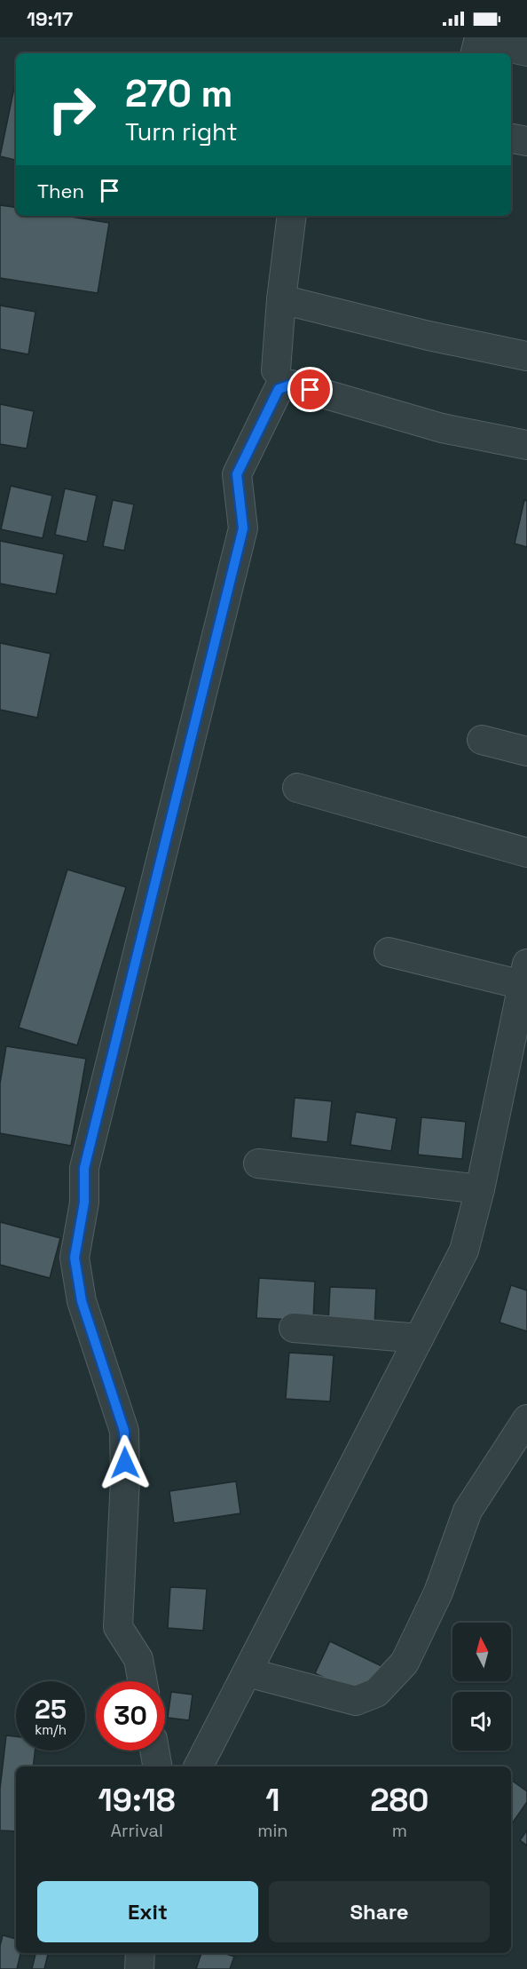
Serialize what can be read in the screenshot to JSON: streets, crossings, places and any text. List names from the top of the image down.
{
  "north": "top",
  "page": {
    "status": "19:17",
    "turn": ["270 m", "Turn right"],
    "then": "Then",
    "speed": "25 km/h",
    "limit": "30",
    "eta": [
      "19:18",
      "Arrival",
      "1",
      "min",
      "280",
      "m"
    ],
    "buttons": ["Exit", "Share"]
  }
}
